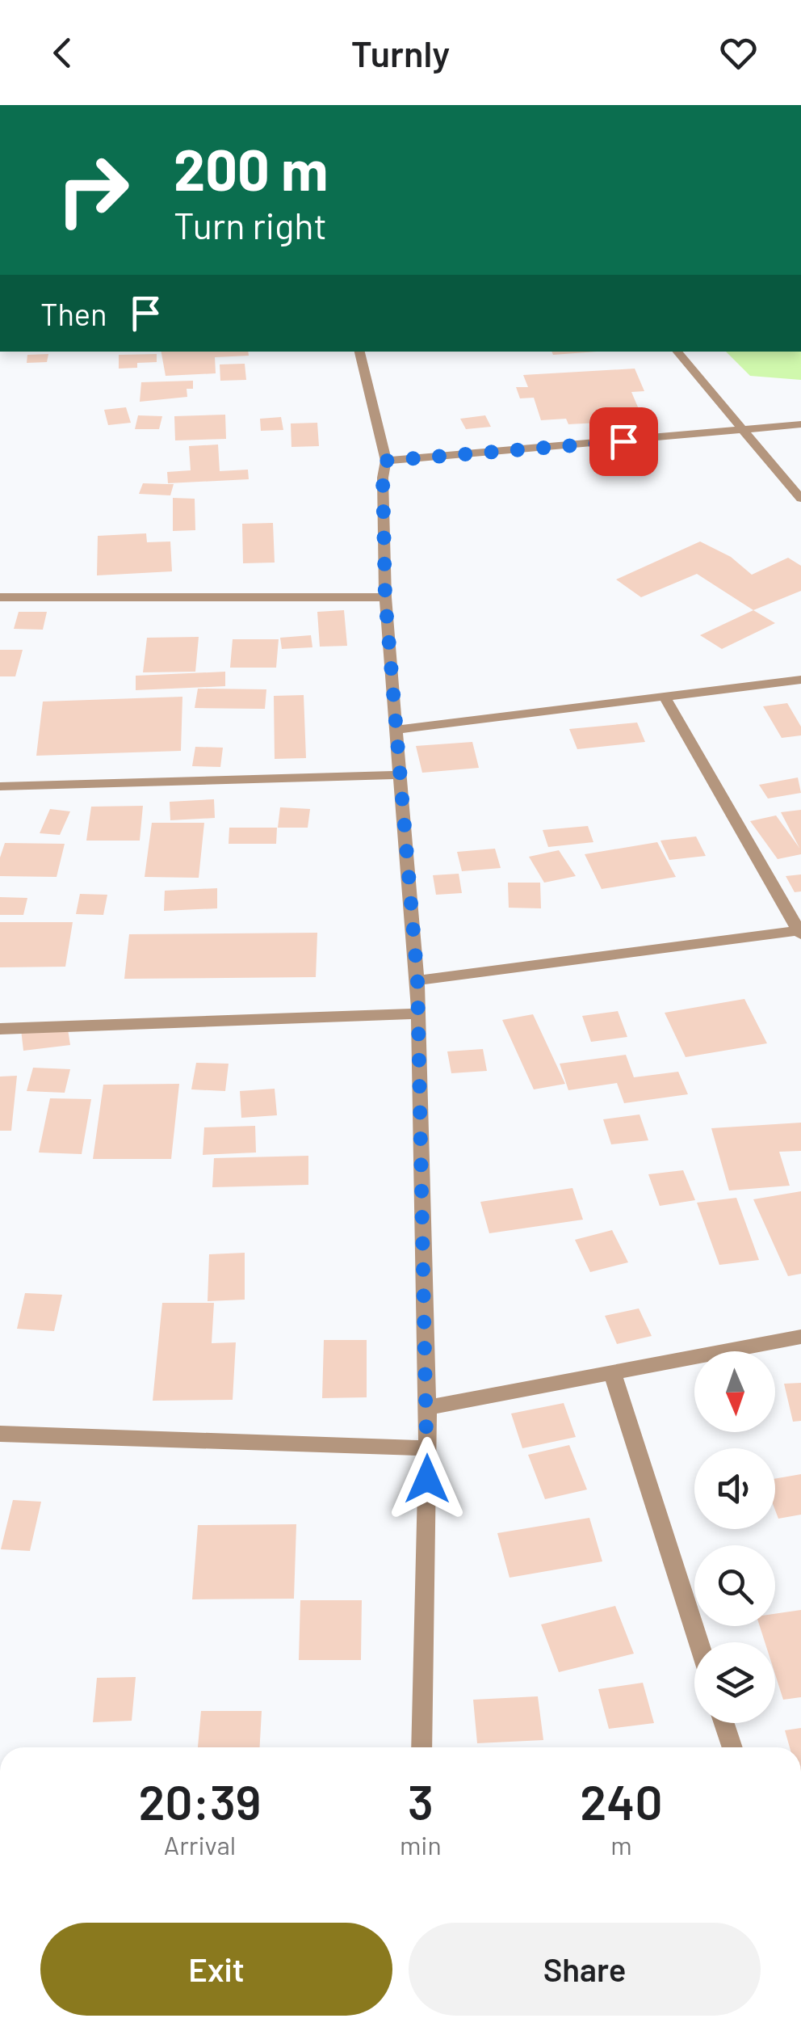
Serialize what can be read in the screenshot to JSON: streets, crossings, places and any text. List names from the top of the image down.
{
  "north": "bottom",
  "page": {
    "header": "Turnly",
    "turn": ["200 m", "Turn right"],
    "then": "Then",
    "eta": [
      "20:39",
      "Arrival",
      "3",
      "min",
      "240",
      "m"
    ],
    "buttons": ["Exit", "Share"]
  }
}
